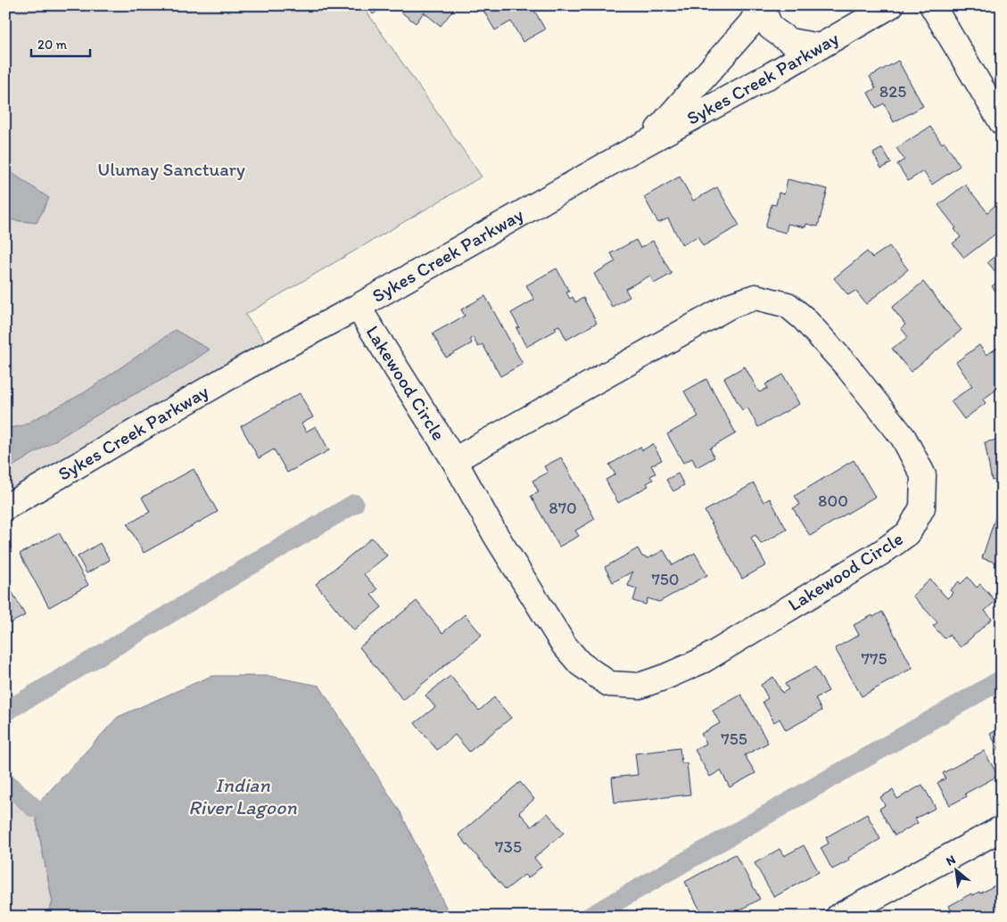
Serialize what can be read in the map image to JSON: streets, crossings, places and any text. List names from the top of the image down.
{
  "streets": {
    "street": ["Sykes Creek Parkway", "Lakewood Circle"]
  },
  "crossings": [
    ["Sykes Creek Parkway", "Lakewood Circle"]
  ],
  "water": ["Indian River Lagoon"],
  "parks": ["Ulumay Sanctuary"],
  "house_numbers": [
    "825",
    "800",
    "870",
    "750",
    "775",
    "755",
    "735"
  ],
  "scale_bar": "20 m",
  "north": "top left"
}
